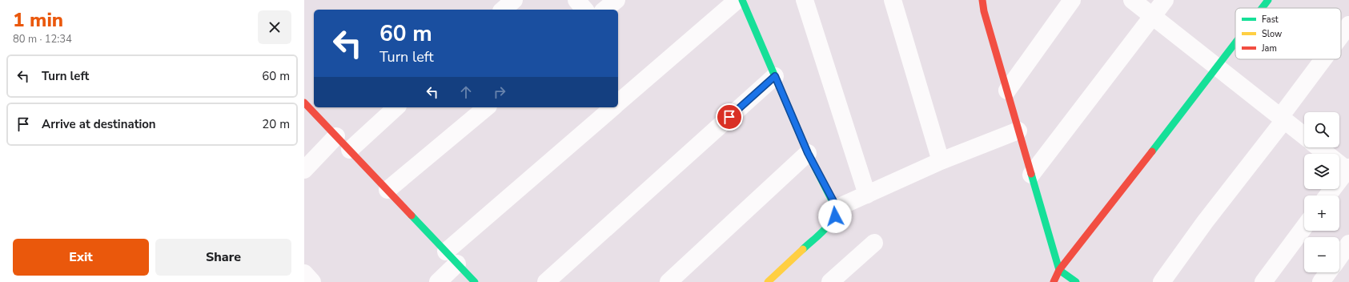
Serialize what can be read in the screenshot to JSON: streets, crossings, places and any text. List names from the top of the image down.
{
  "legend": ["Fast", "Slow", "Jam"],
  "page": {
    "heading": ["1 min", "80 m · 12:34"],
    "turn": ["60 m", "Turn left"],
    "list": [
      {
        "name": "Turn left",
        "value": "60 m"
      },
      {
        "name": "Arrive at destination",
        "value": "20 m"
      }
    ],
    "map_buttons": ["+", "−"],
    "buttons": ["Exit", "Share"]
  }
}
